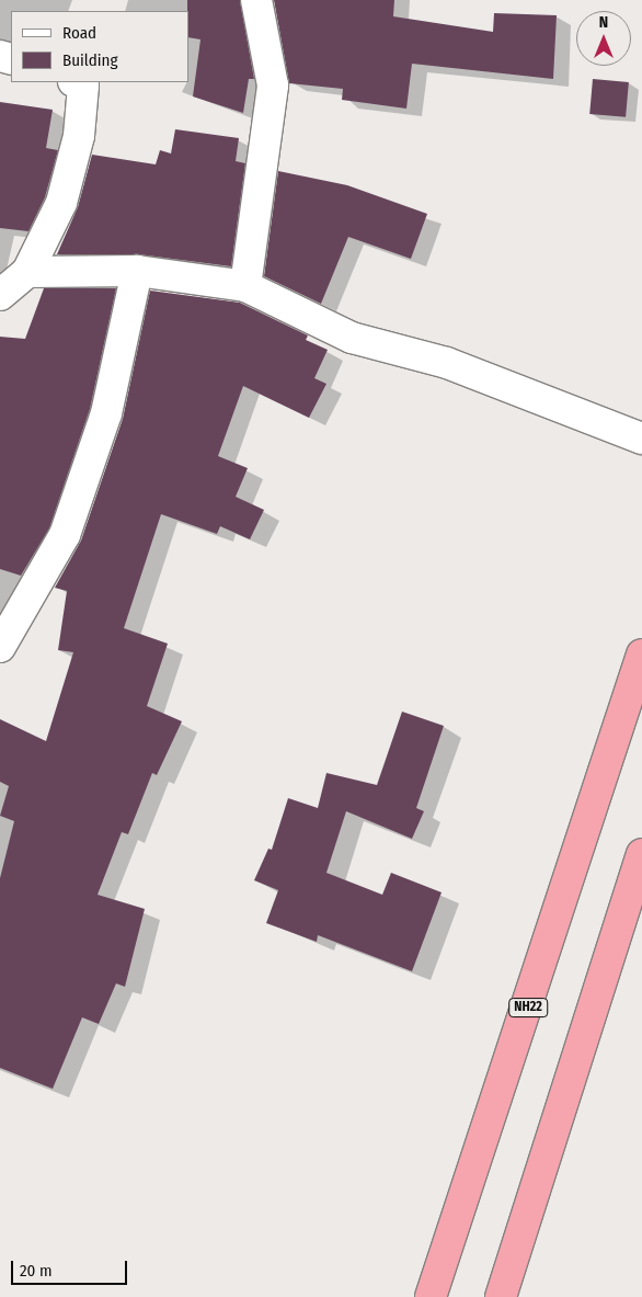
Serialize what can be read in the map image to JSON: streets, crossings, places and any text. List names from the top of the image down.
{
  "streets": {
    "highway": ["NH22"]
  },
  "legend": ["Road", "Building"],
  "scale_bar": "20 m",
  "north": "top"
}
